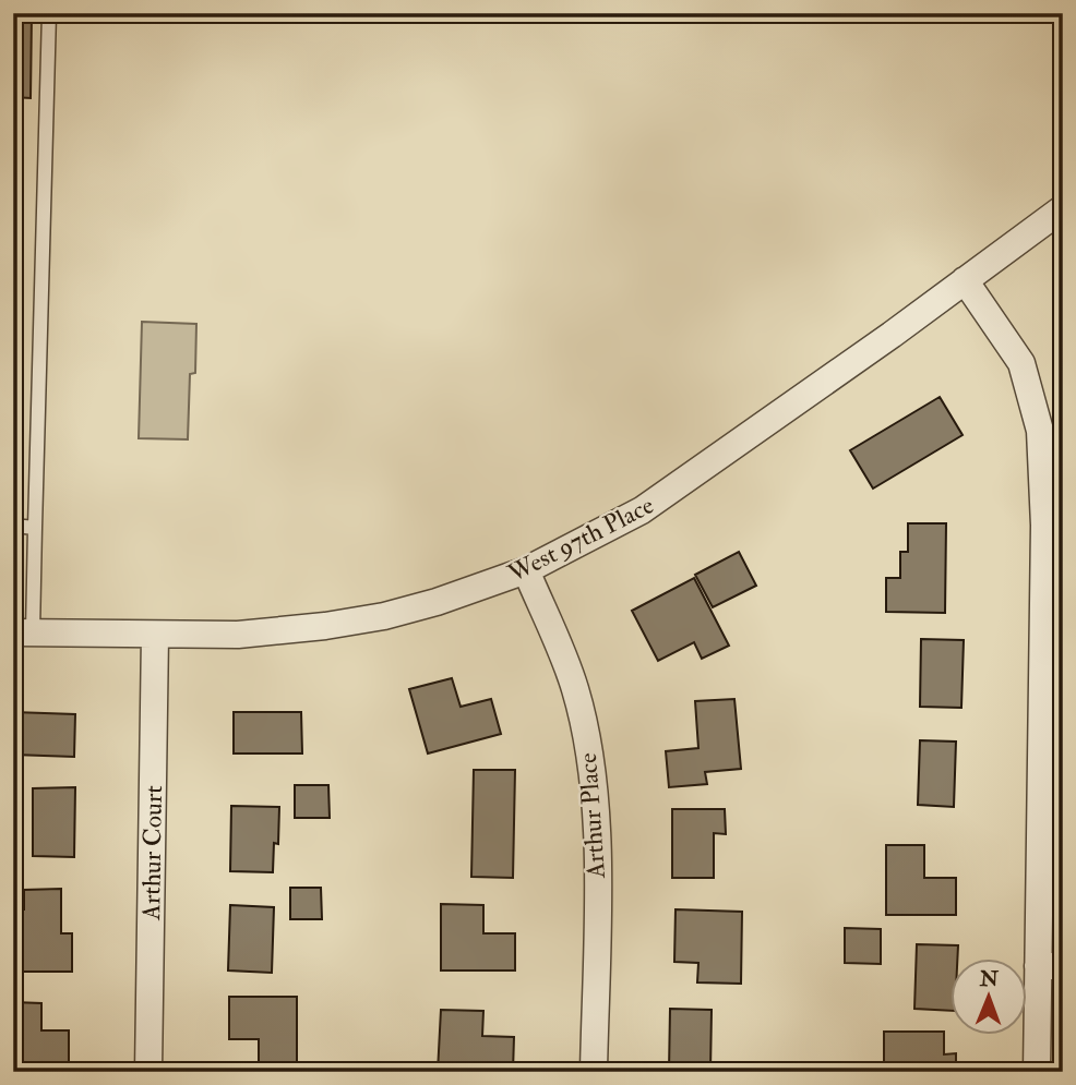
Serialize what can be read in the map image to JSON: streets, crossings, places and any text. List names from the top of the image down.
{
  "streets": {
    "street": ["West 97th Place", "Arthur Place", "Arthur Court"]
  },
  "crossings": [
    ["West 97th Place", "Arthur Place"],
    ["West 97th Place", "Arthur Court"]
  ],
  "north": "top"
}
